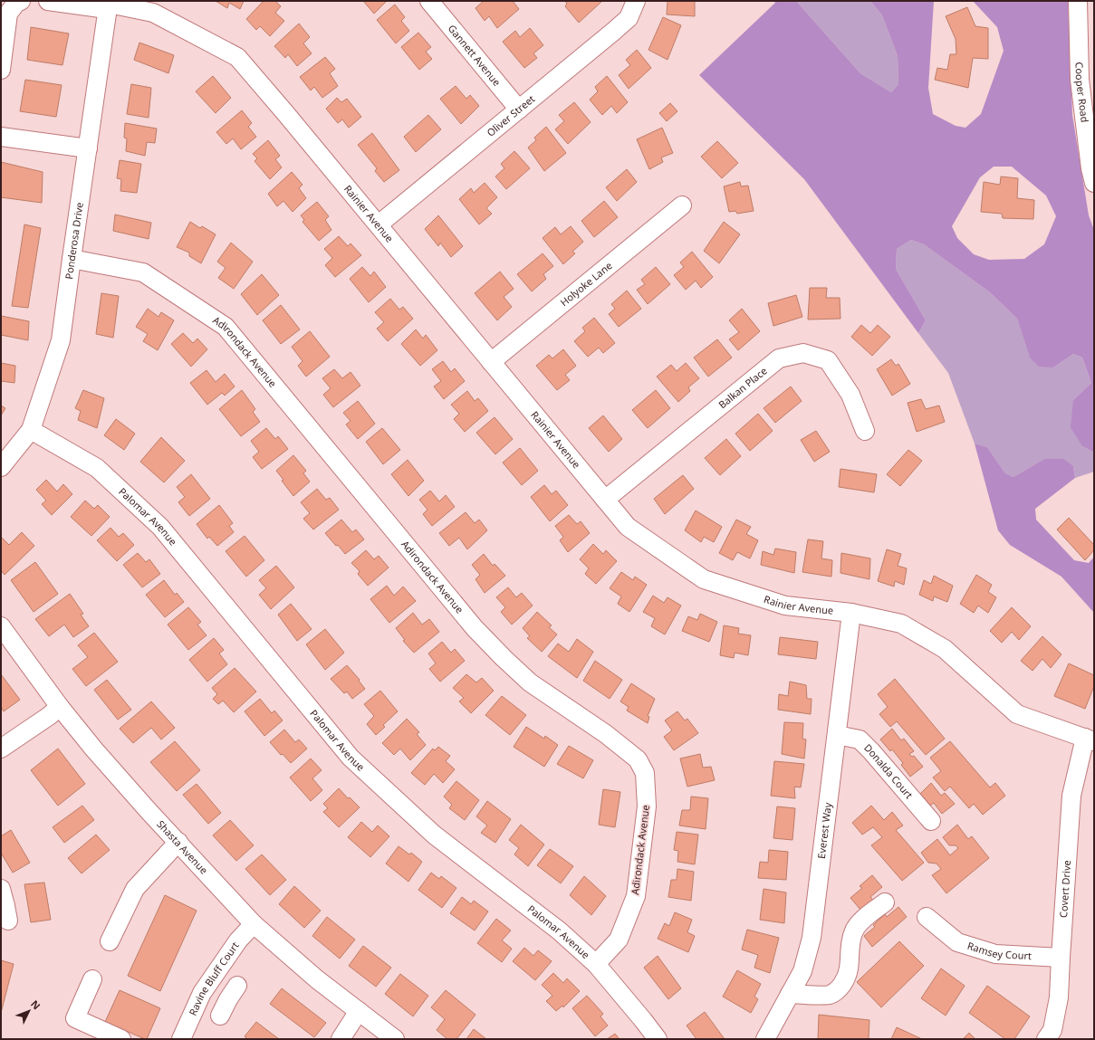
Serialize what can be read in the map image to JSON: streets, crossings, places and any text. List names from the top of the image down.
{
  "streets": {
    "street": [
      "Gannett Avenue",
      "Cooper Road",
      "Oliver Street",
      "Rainier Avenue",
      "Ponderosa Drive",
      "Holyoke Lane",
      "Adirondack Avenue",
      "Balkan Place",
      "Palomar Avenue",
      "Donalda Court",
      "Everest Way",
      "Shasta Avenue",
      "Covert Drive",
      "Ramsey Court",
      "Ravine Bluff Court"
    ]
  },
  "crossings": [
    ["Gannett Avenue", "Oliver Street"],
    ["Oliver Street", "Rainier Avenue"],
    ["Rainier Avenue", "Ponderosa Drive"],
    ["Rainier Avenue", "Holyoke Lane"],
    ["Rainier Avenue", "Balkan Place"],
    ["Rainier Avenue", "Everest Way"],
    ["Rainier Avenue", "Covert Drive"],
    ["Ponderosa Drive", "Adirondack Avenue"],
    ["Ponderosa Drive", "Palomar Avenue"],
    ["Adirondack Avenue", "Palomar Avenue"],
    ["Donalda Court", "Everest Way"],
    ["Shasta Avenue", "Ravine Bluff Court"],
    ["Covert Drive", "Ramsey Court"]
  ],
  "north": "top right"
}
